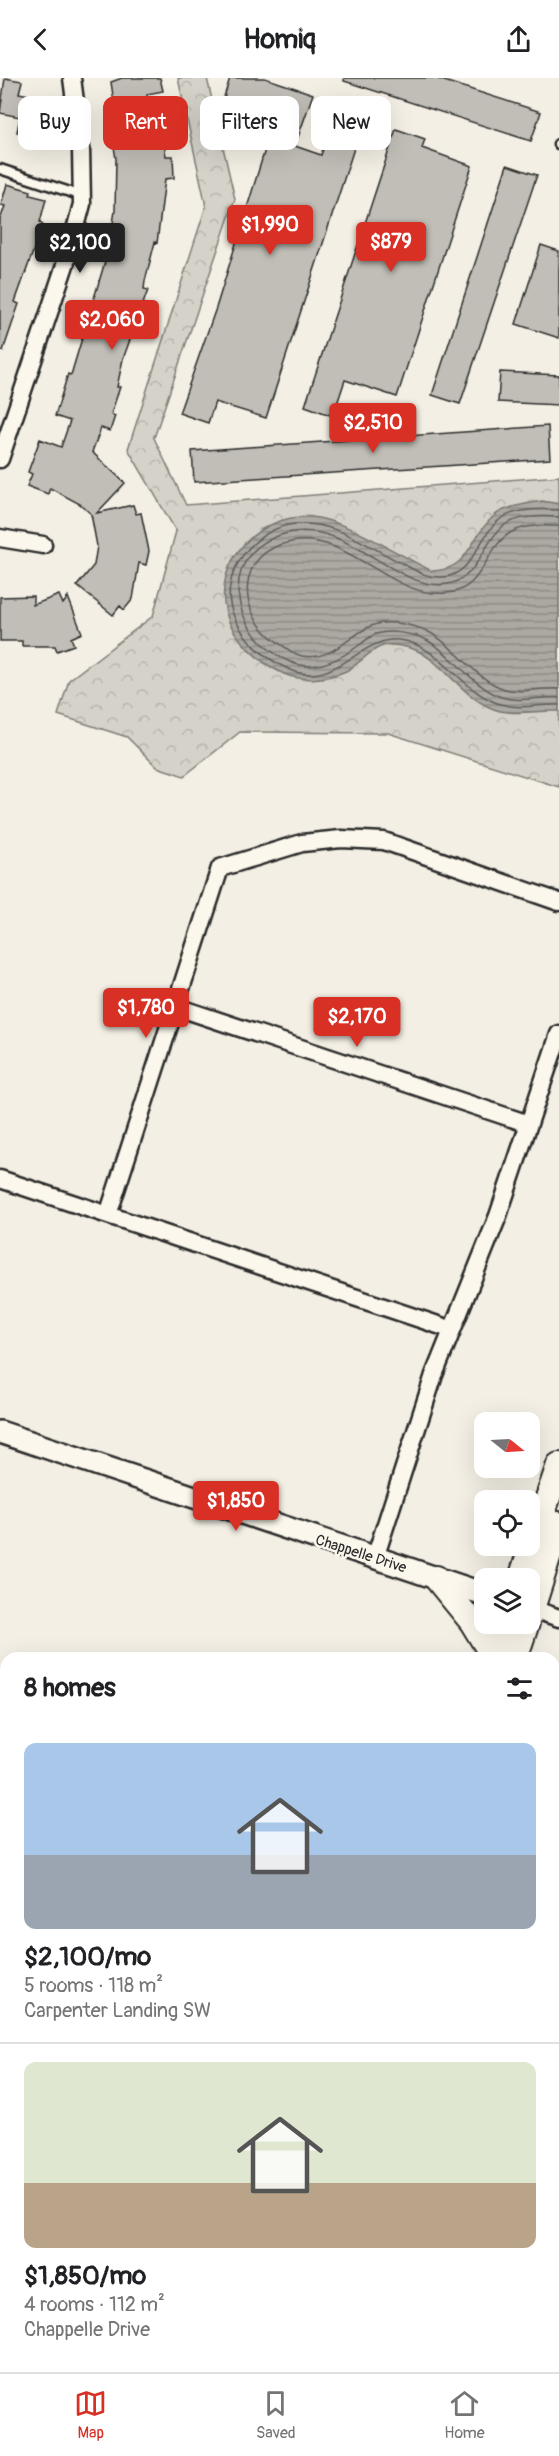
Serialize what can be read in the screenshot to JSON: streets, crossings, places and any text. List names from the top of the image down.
{
  "streets": {
    "street": ["Chappelle Drive"]
  },
  "north": "right",
  "page": {
    "header": "Homiq",
    "chip": [
      "Buy",
      "Rent",
      "Filters",
      "New"
    ],
    "price": [
      "$1,990",
      "$879",
      "$2,100",
      "$2,060",
      "$2,510",
      "$1,780",
      "$2,170",
      "$1,850"
    ],
    "heading": "8 homes",
    "list": [
      {
        "name": "$2,100/mo",
        "note": "5 rooms · 118 m² · Carpenter Landing SW"
      },
      {
        "name": "$1,850/mo",
        "note": "4 rooms · 112 m² · Chappelle Drive"
      }
    ],
    "tabs": ["Map", "Saved", "Home"]
  }
}
